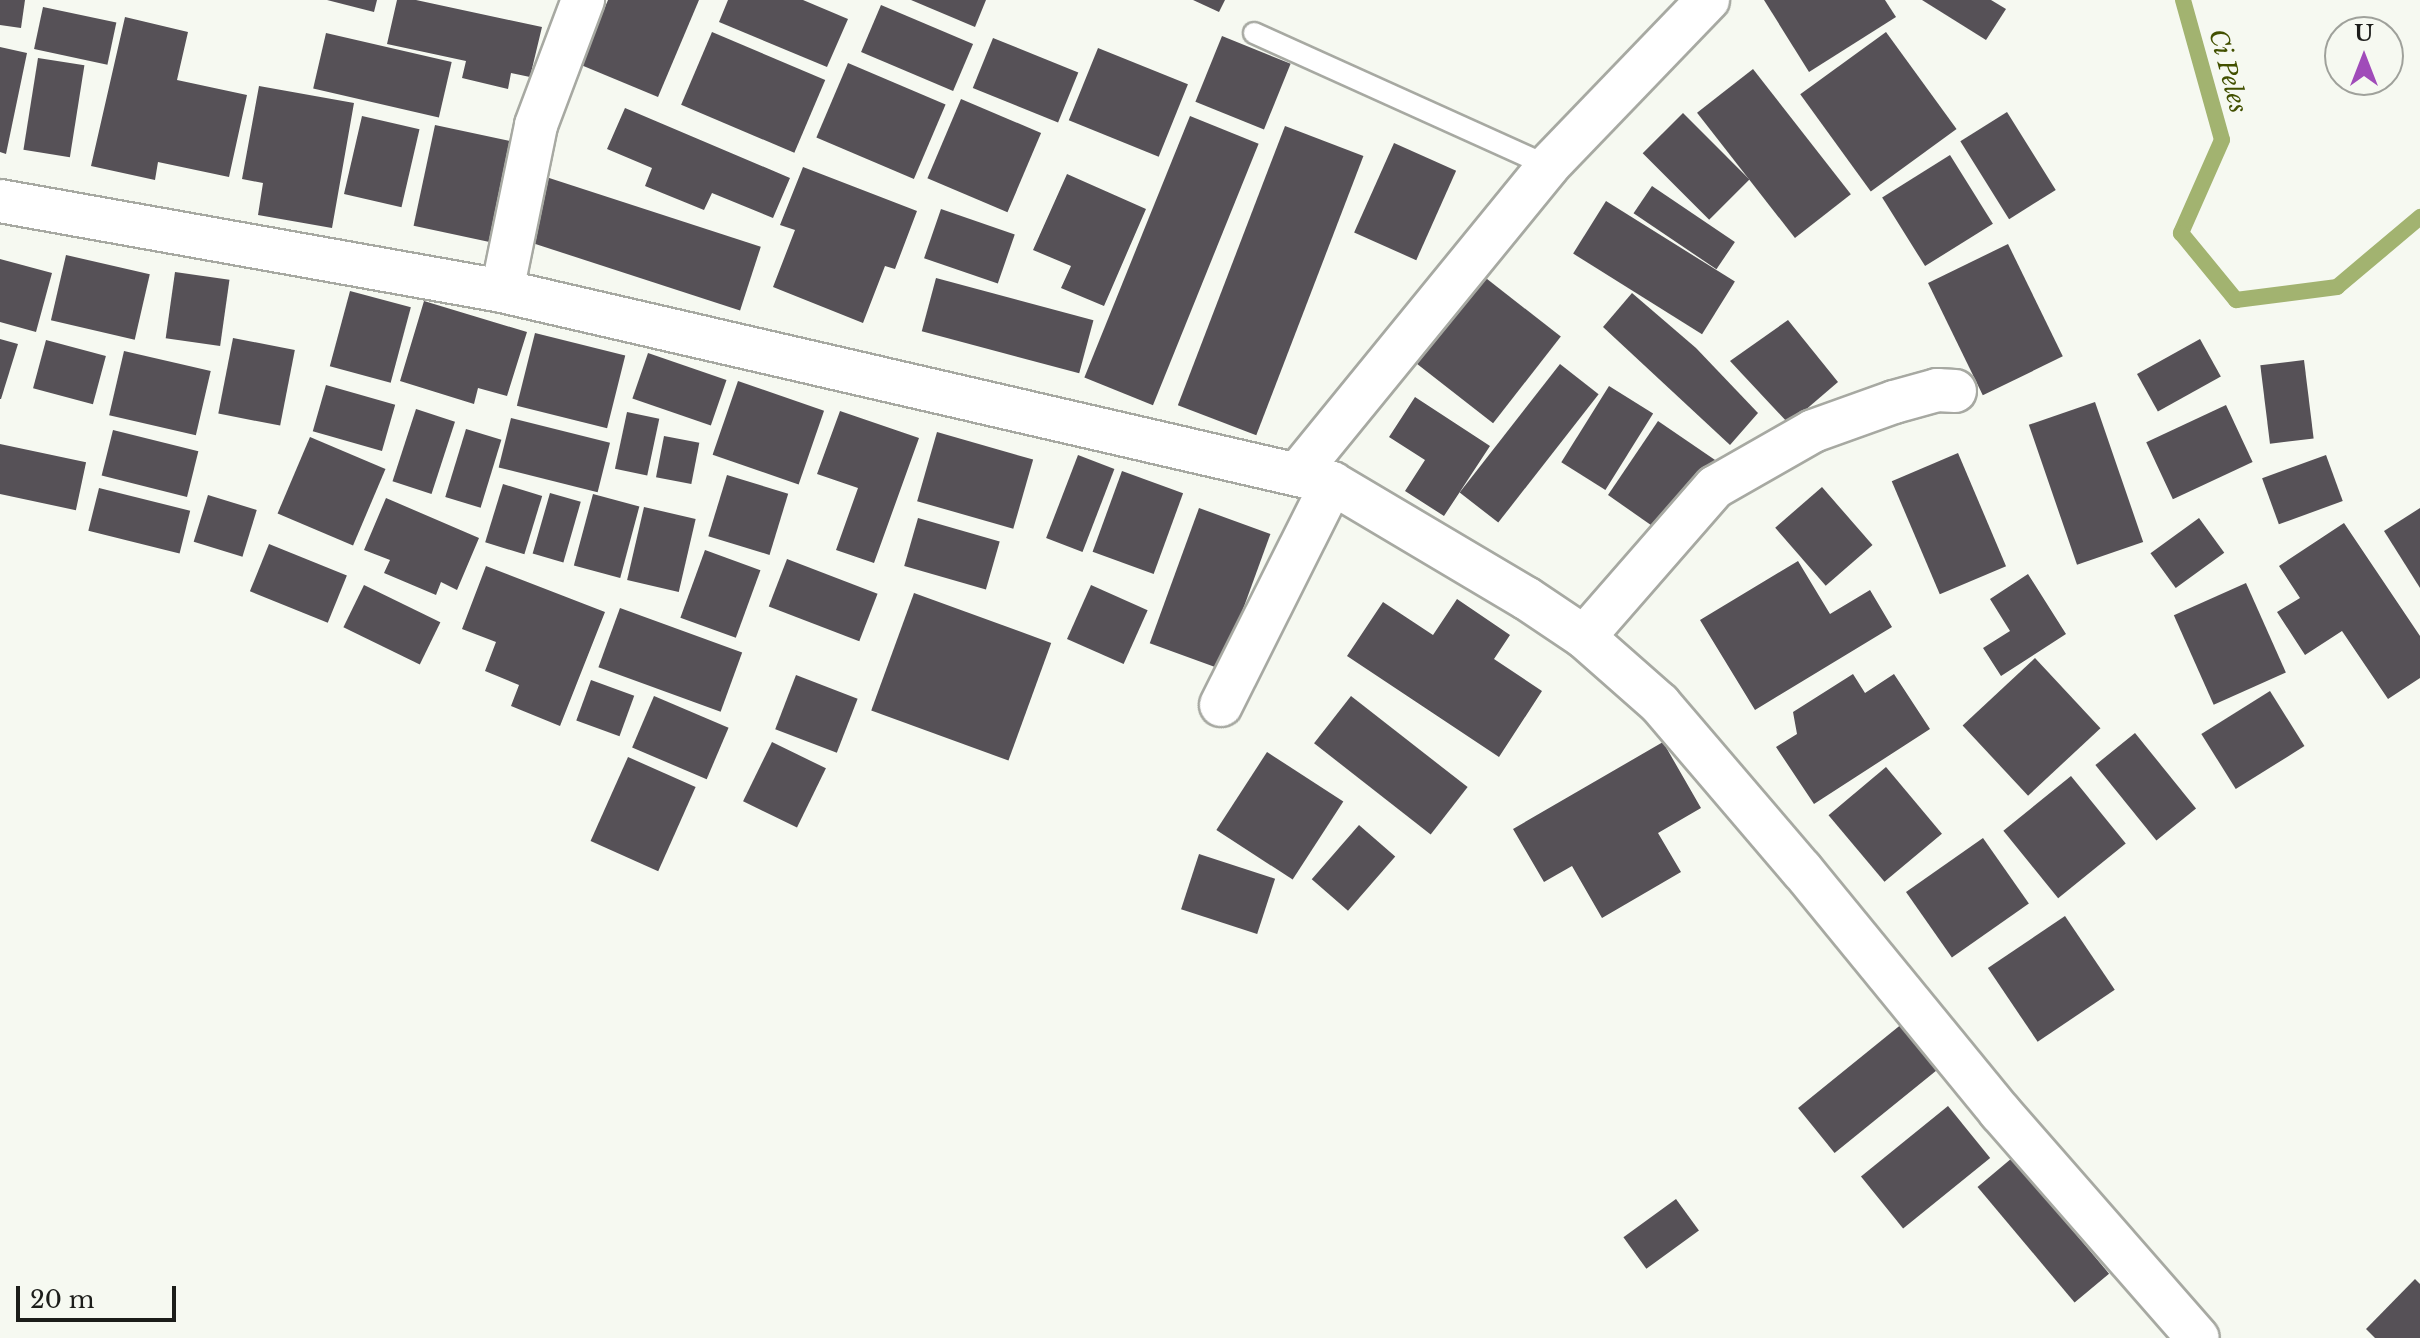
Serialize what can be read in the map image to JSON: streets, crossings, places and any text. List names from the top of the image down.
{
  "water": ["Ci Peles"],
  "scale_bar": "20 m",
  "north": "top"
}
